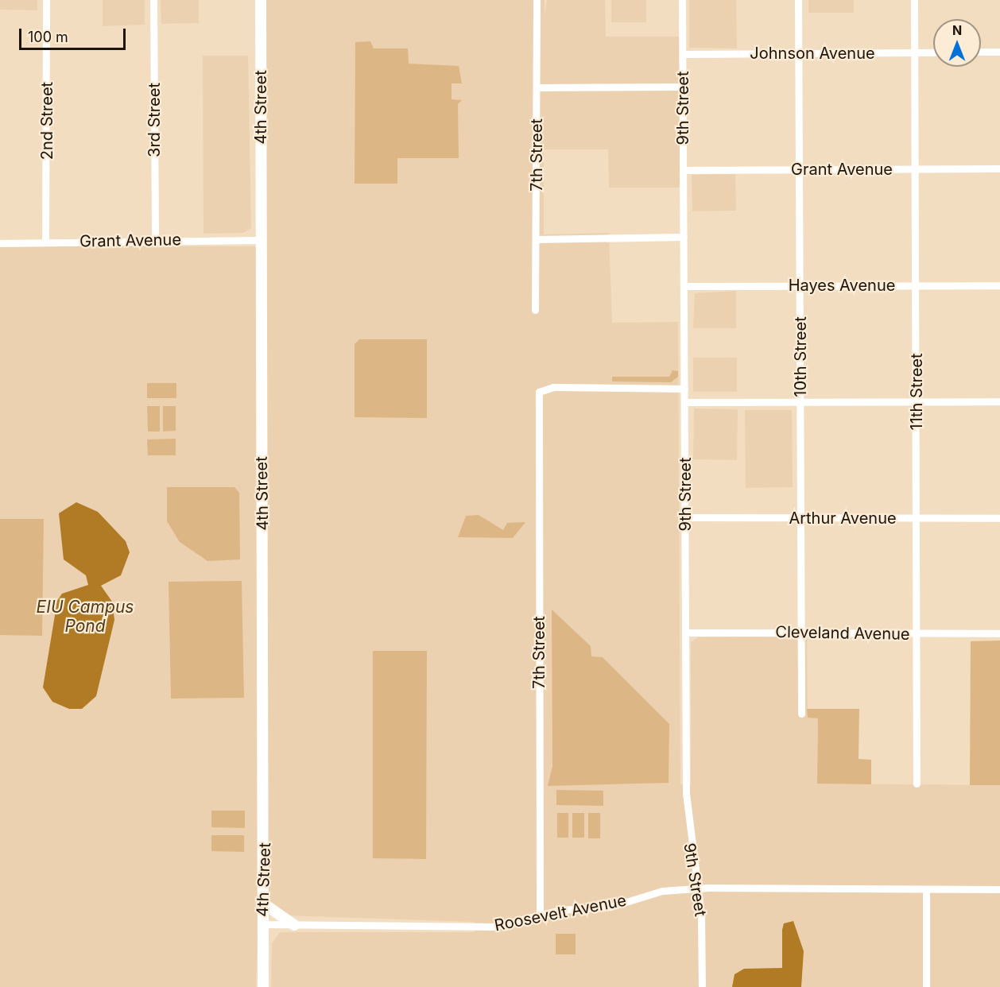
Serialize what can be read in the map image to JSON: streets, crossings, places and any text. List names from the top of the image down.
{
  "streets": {
    "street": [
      "Johnson Avenue",
      "4th Street",
      "9th Street",
      "3rd Street",
      "2nd Street",
      "7th Street",
      "Grant Avenue",
      "Hayes Avenue",
      "10th Street",
      "11th Street",
      "Arthur Avenue",
      "Cleveland Avenue",
      "Roosevelt Avenue"
    ]
  },
  "crossings": [
    ["Johnson Avenue", "9th Street"],
    ["Johnson Avenue", "10th Street"],
    ["Johnson Avenue", "11th Street"],
    ["4th Street", "Grant Avenue"],
    ["4th Street", "Roosevelt Avenue"],
    ["9th Street", "7th Street"],
    ["9th Street", "Grant Avenue"],
    ["9th Street", "Hayes Avenue"],
    ["9th Street", "Arthur Avenue"],
    ["9th Street", "Cleveland Avenue"],
    ["9th Street", "Roosevelt Avenue"],
    ["3rd Street", "Grant Avenue"],
    ["2nd Street", "Grant Avenue"],
    ["7th Street", "Roosevelt Avenue"],
    ["Grant Avenue", "10th Street"],
    ["Grant Avenue", "11th Street"],
    ["Hayes Avenue", "10th Street"],
    ["Hayes Avenue", "11th Street"],
    ["10th Street", "Arthur Avenue"],
    ["10th Street", "Cleveland Avenue"],
    ["11th Street", "Arthur Avenue"],
    ["11th Street", "Cleveland Avenue"]
  ],
  "water": ["EIU Campus Pond"],
  "scale_bar": "100 m",
  "north": "top"
}
